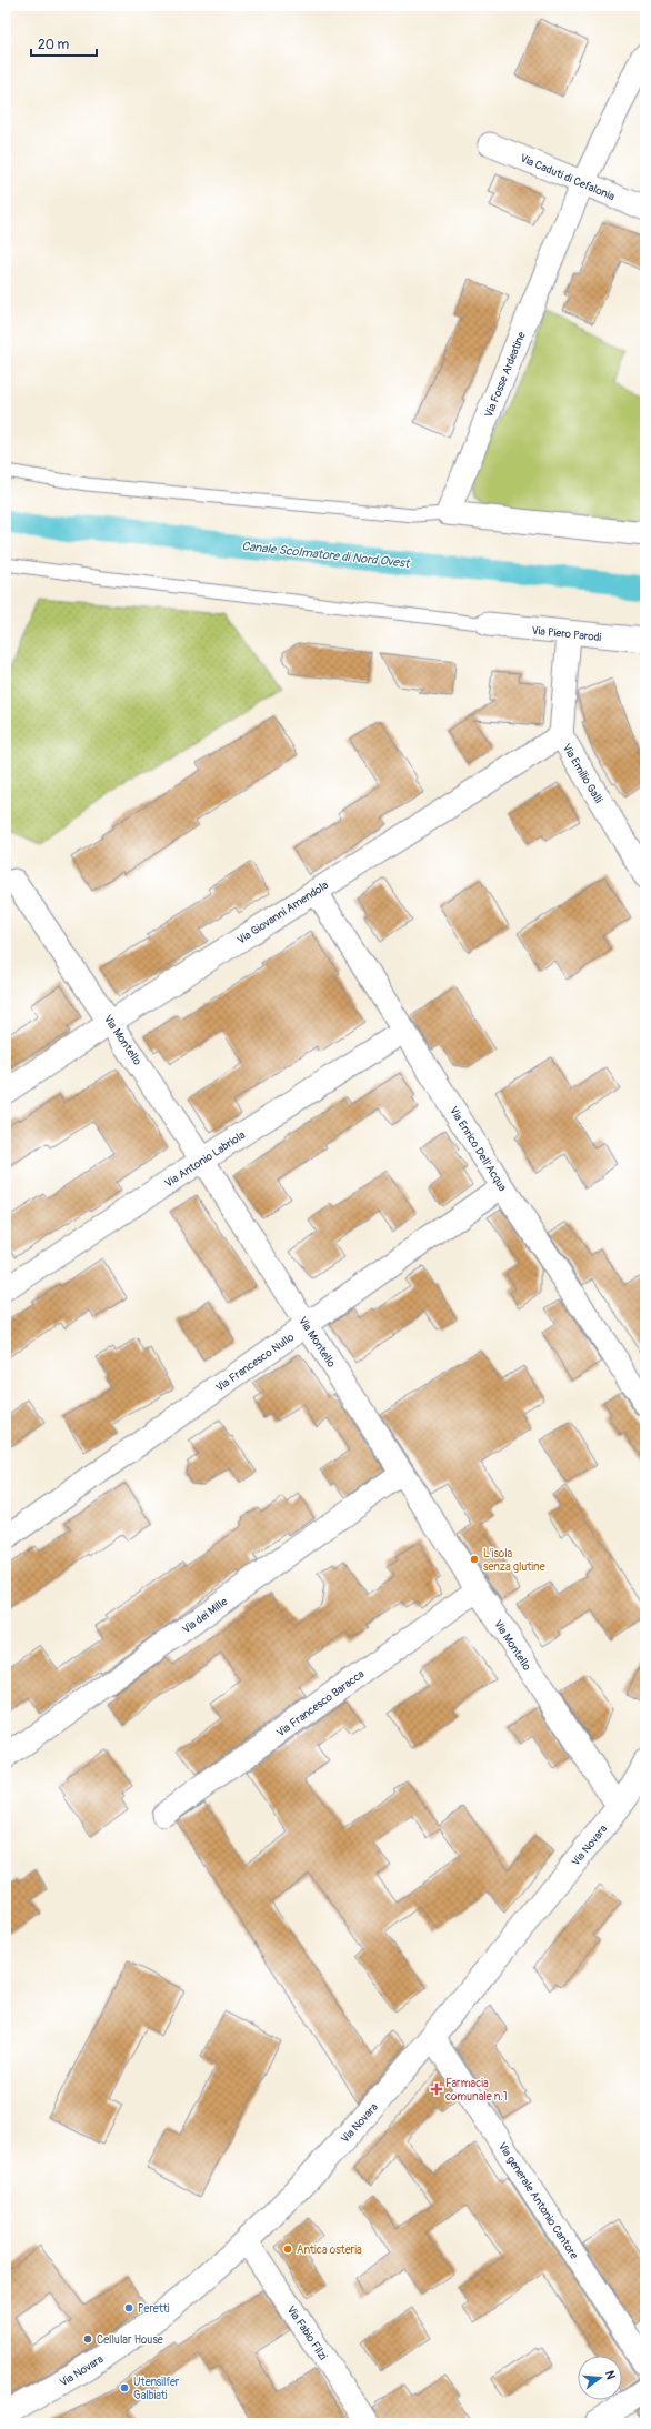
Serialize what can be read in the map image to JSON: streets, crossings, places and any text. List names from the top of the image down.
{
  "streets": {
    "street": [
      "Via Caduti di Cefalonia",
      "Via Fosse Ardeatine",
      "Via Piero Parodi",
      "Via Emilio Galli",
      "Via Giovanni Amendola",
      "Via Montello",
      "Via Enrico Dell'Acqua",
      "Via Antonio Labriola",
      "Via Francesco Nullo",
      "Via dei Mille",
      "Via Francesco Baracca",
      "Via Novara",
      "Via generale Antonio Cantore",
      "Via Fabio Filzi"
    ]
  },
  "crossings": [
    ["Via Caduti di Cefalonia", "Via Fosse Ardeatine"],
    ["Via Piero Parodi", "Via Emilio Galli"],
    ["Via Emilio Galli", "Via Giovanni Amendola"],
    ["Via Giovanni Amendola", "Via Montello"],
    ["Via Giovanni Amendola", "Via Enrico Dell'Acqua"],
    ["Via Montello", "Via Antonio Labriola"],
    ["Via Montello", "Via Francesco Nullo"],
    ["Via Montello", "Via dei Mille"],
    ["Via Montello", "Via Francesco Baracca"],
    ["Via Montello", "Via Novara"],
    ["Via Enrico Dell'Acqua", "Via Antonio Labriola"],
    ["Via Enrico Dell'Acqua", "Via Francesco Nullo"],
    ["Via Novara", "Via generale Antonio Cantore"],
    ["Via Novara", "Via Fabio Filzi"]
  ],
  "water": ["Canale Scolmatore di Nord Ovest"],
  "places": {
    "other": [
      "L'isola senza glutine",
      "Antica osteria",
      "Peretti",
      "Cellular House",
      "Utensilfer Galbiati"
    ],
    "health": ["Farmacia comunale n.1"]
  },
  "scale_bar": "20 m",
  "north": "right"
}
